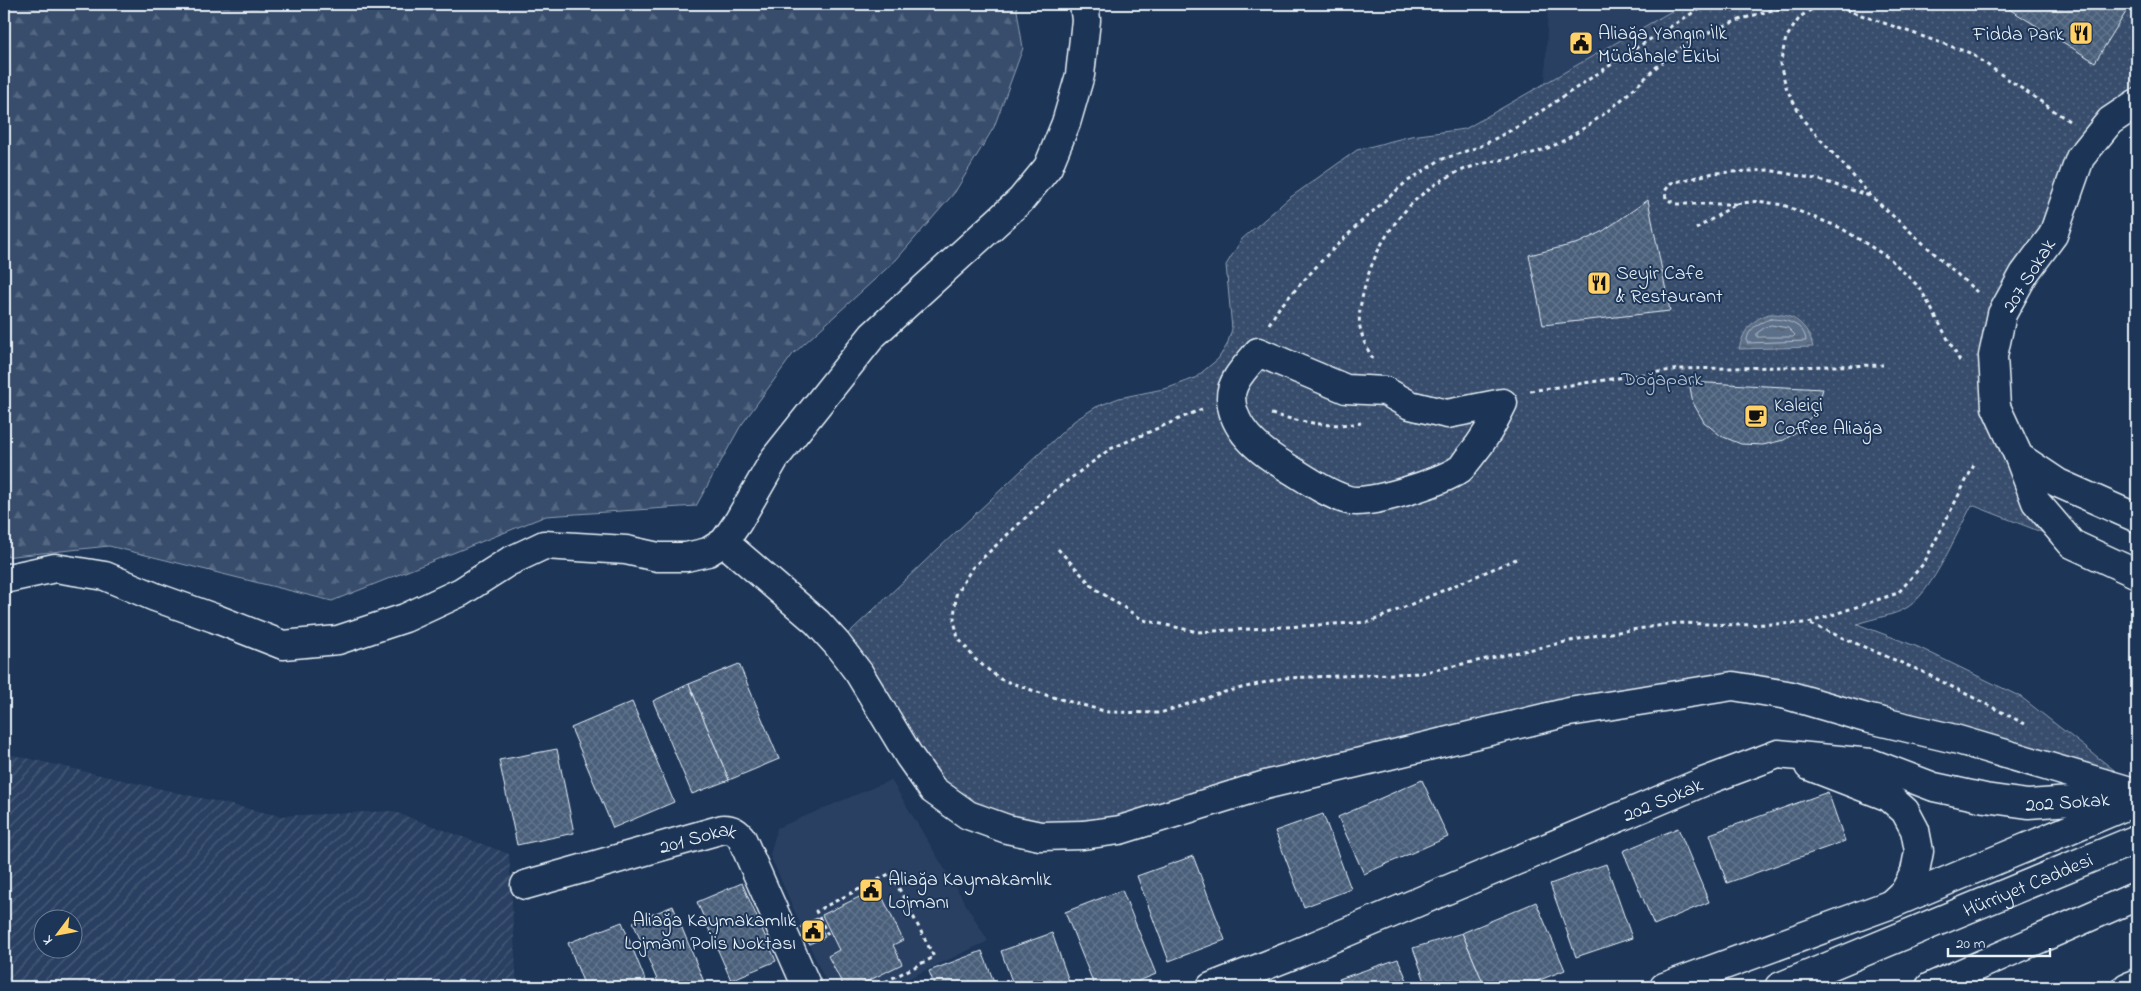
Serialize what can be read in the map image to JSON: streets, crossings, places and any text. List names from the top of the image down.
{
  "streets": {
    "main road": [
      "207 Sokak",
      "202 Sokak",
      "201 Sokak",
      "Hürriyet Caddesi"
    ]
  },
  "parks": ["Doğapark"],
  "places": {
    "restaurant": ["Fidda Park", "Seyir Cafe & Restaurant"],
    "public building": ["Aliağa Yangın İlk Müdahale Ekibi", "Aliağa Kaymakamlık Lojmanı", "Aliağa Kaymakamlık Lojmanı Polis Noktası"],
    "cafe": ["Kaleiçi Coffee Aliağa"]
  },
  "scale_bar": "20 m",
  "north": "bottom left"
}
